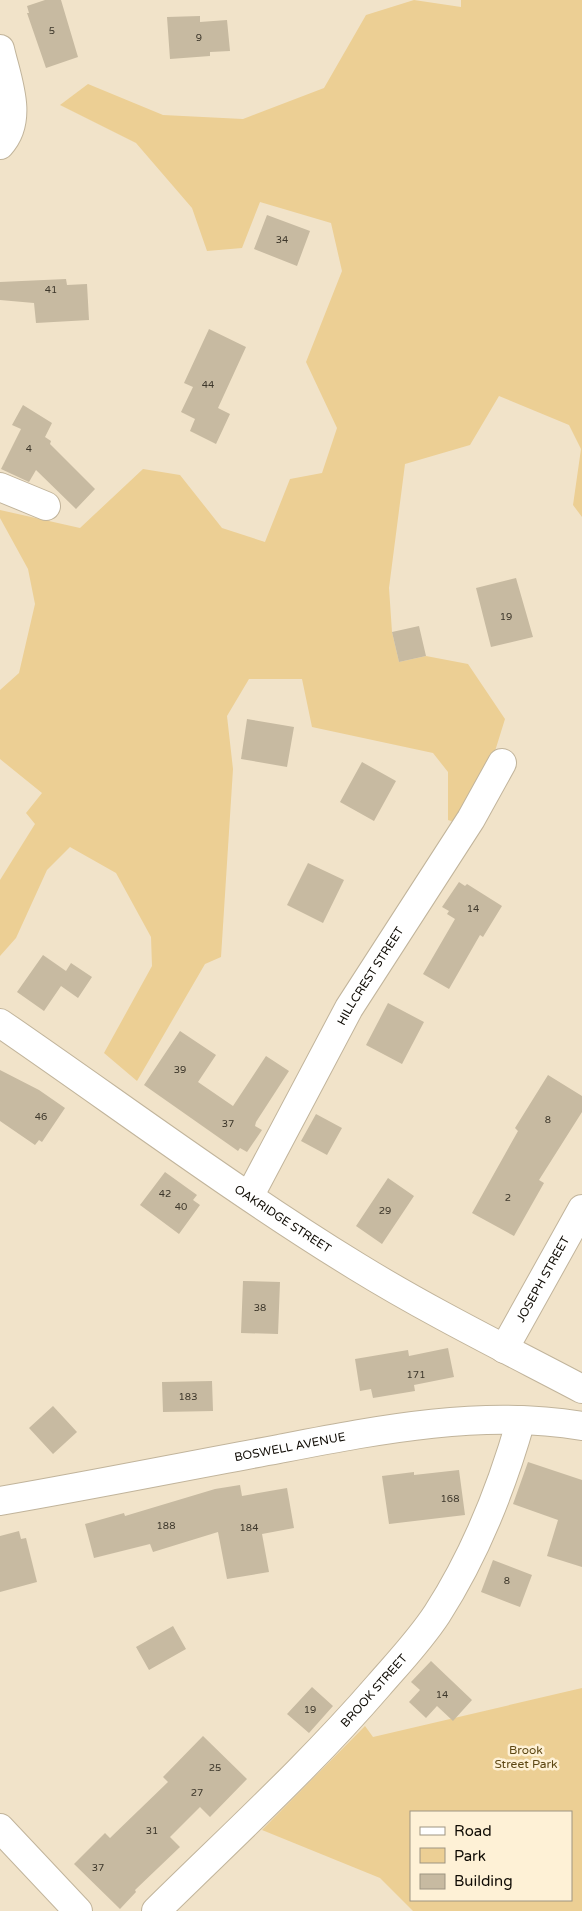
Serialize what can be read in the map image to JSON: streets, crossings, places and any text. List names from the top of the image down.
{
  "streets": {
    "street": [
      "HILLCREST STREET",
      "OAKRIDGE STREET",
      "JOSEPH STREET",
      "BOSWELL AVENUE",
      "BROOK STREET"
    ]
  },
  "crossings": [
    ["HILLCREST STREET", "OAKRIDGE STREET"],
    ["OAKRIDGE STREET", "JOSEPH STREET"],
    ["BOSWELL AVENUE", "BROOK STREET"]
  ],
  "parks": ["Brook Street Park"],
  "house_numbers": [
    "5",
    "9",
    "34",
    "41",
    "44",
    "4",
    "19",
    "14",
    "39",
    "46",
    "8",
    "37",
    "42",
    "2",
    "40",
    "29",
    "38",
    "171",
    "183",
    "168",
    "188",
    "184",
    "8",
    "14",
    "19",
    "25",
    "27",
    "31",
    "37"
  ],
  "legend": ["Road", "Park", "Building"]
}
